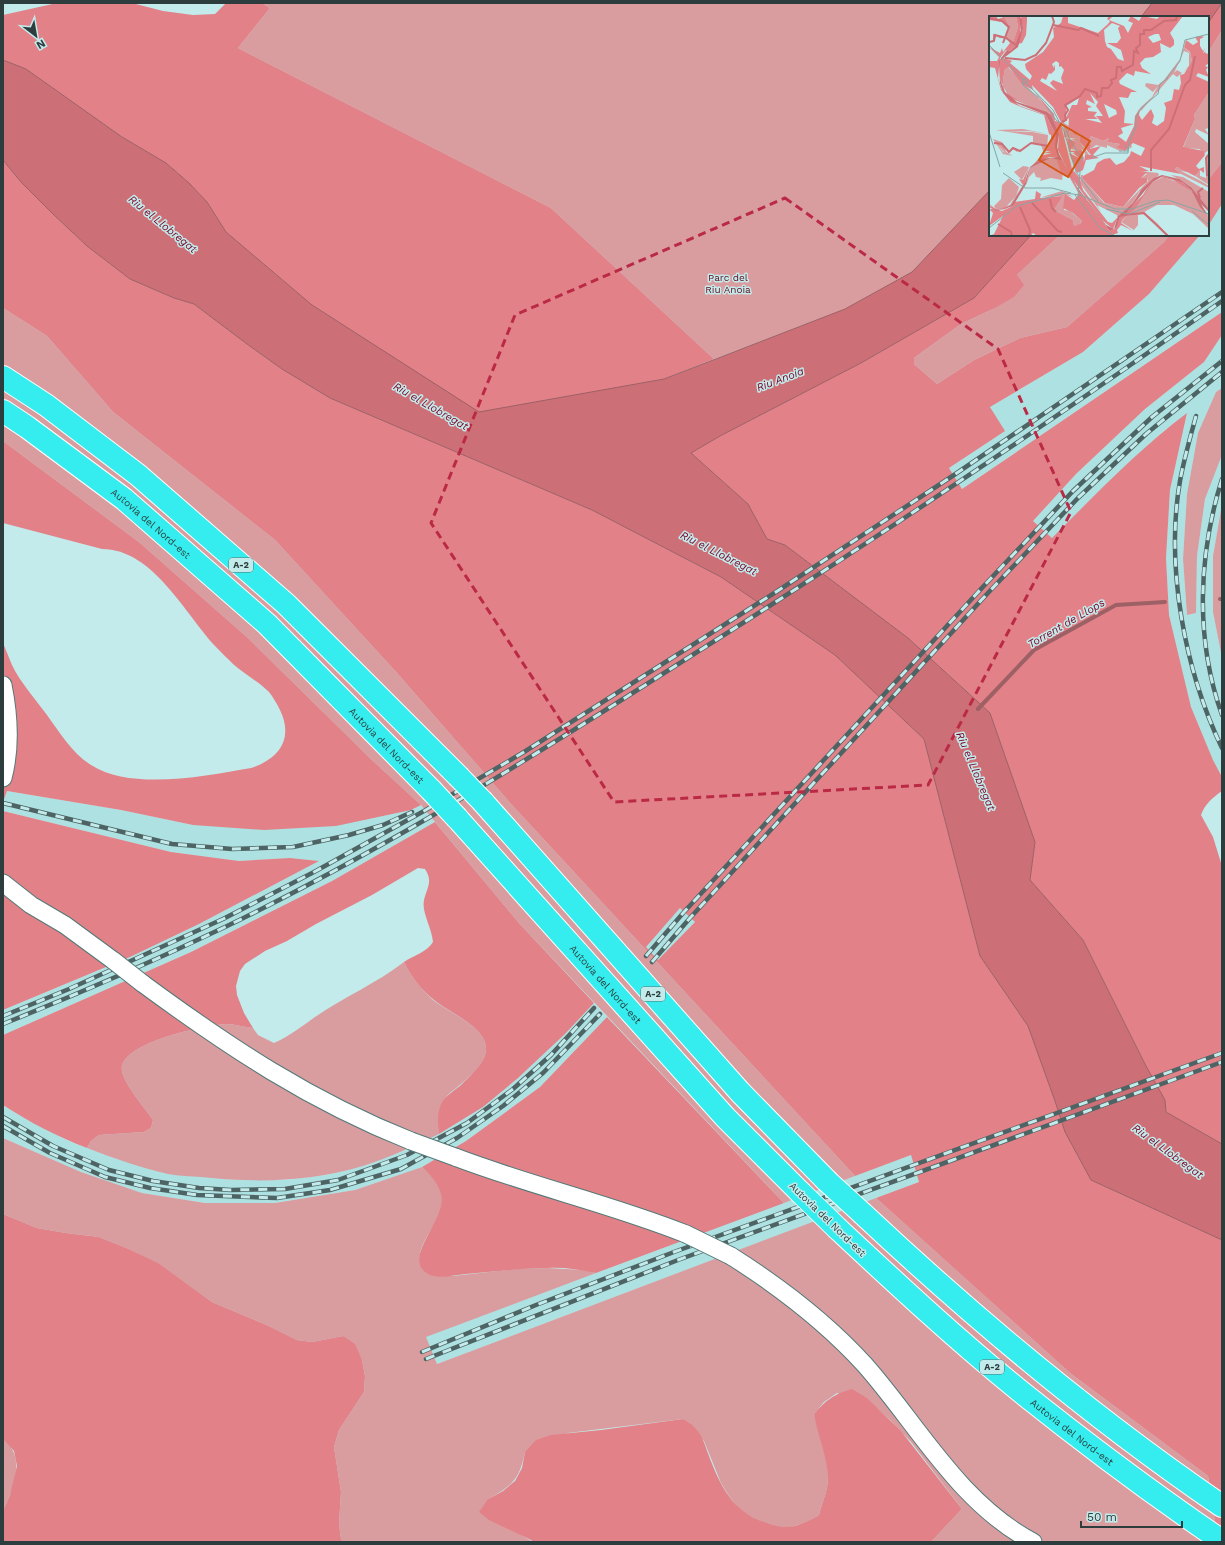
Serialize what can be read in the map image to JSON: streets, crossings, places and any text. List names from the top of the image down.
{
  "streets": {
    "highway": ["Autovia del Nord-est", "A-2"]
  },
  "water": ["Riu el Llobregat", "Riu Anoia", "Torrent de Llops"],
  "parks": ["Parc del Riu Anoia"],
  "scale_bar": "50 m",
  "north": "bottom right"
}
